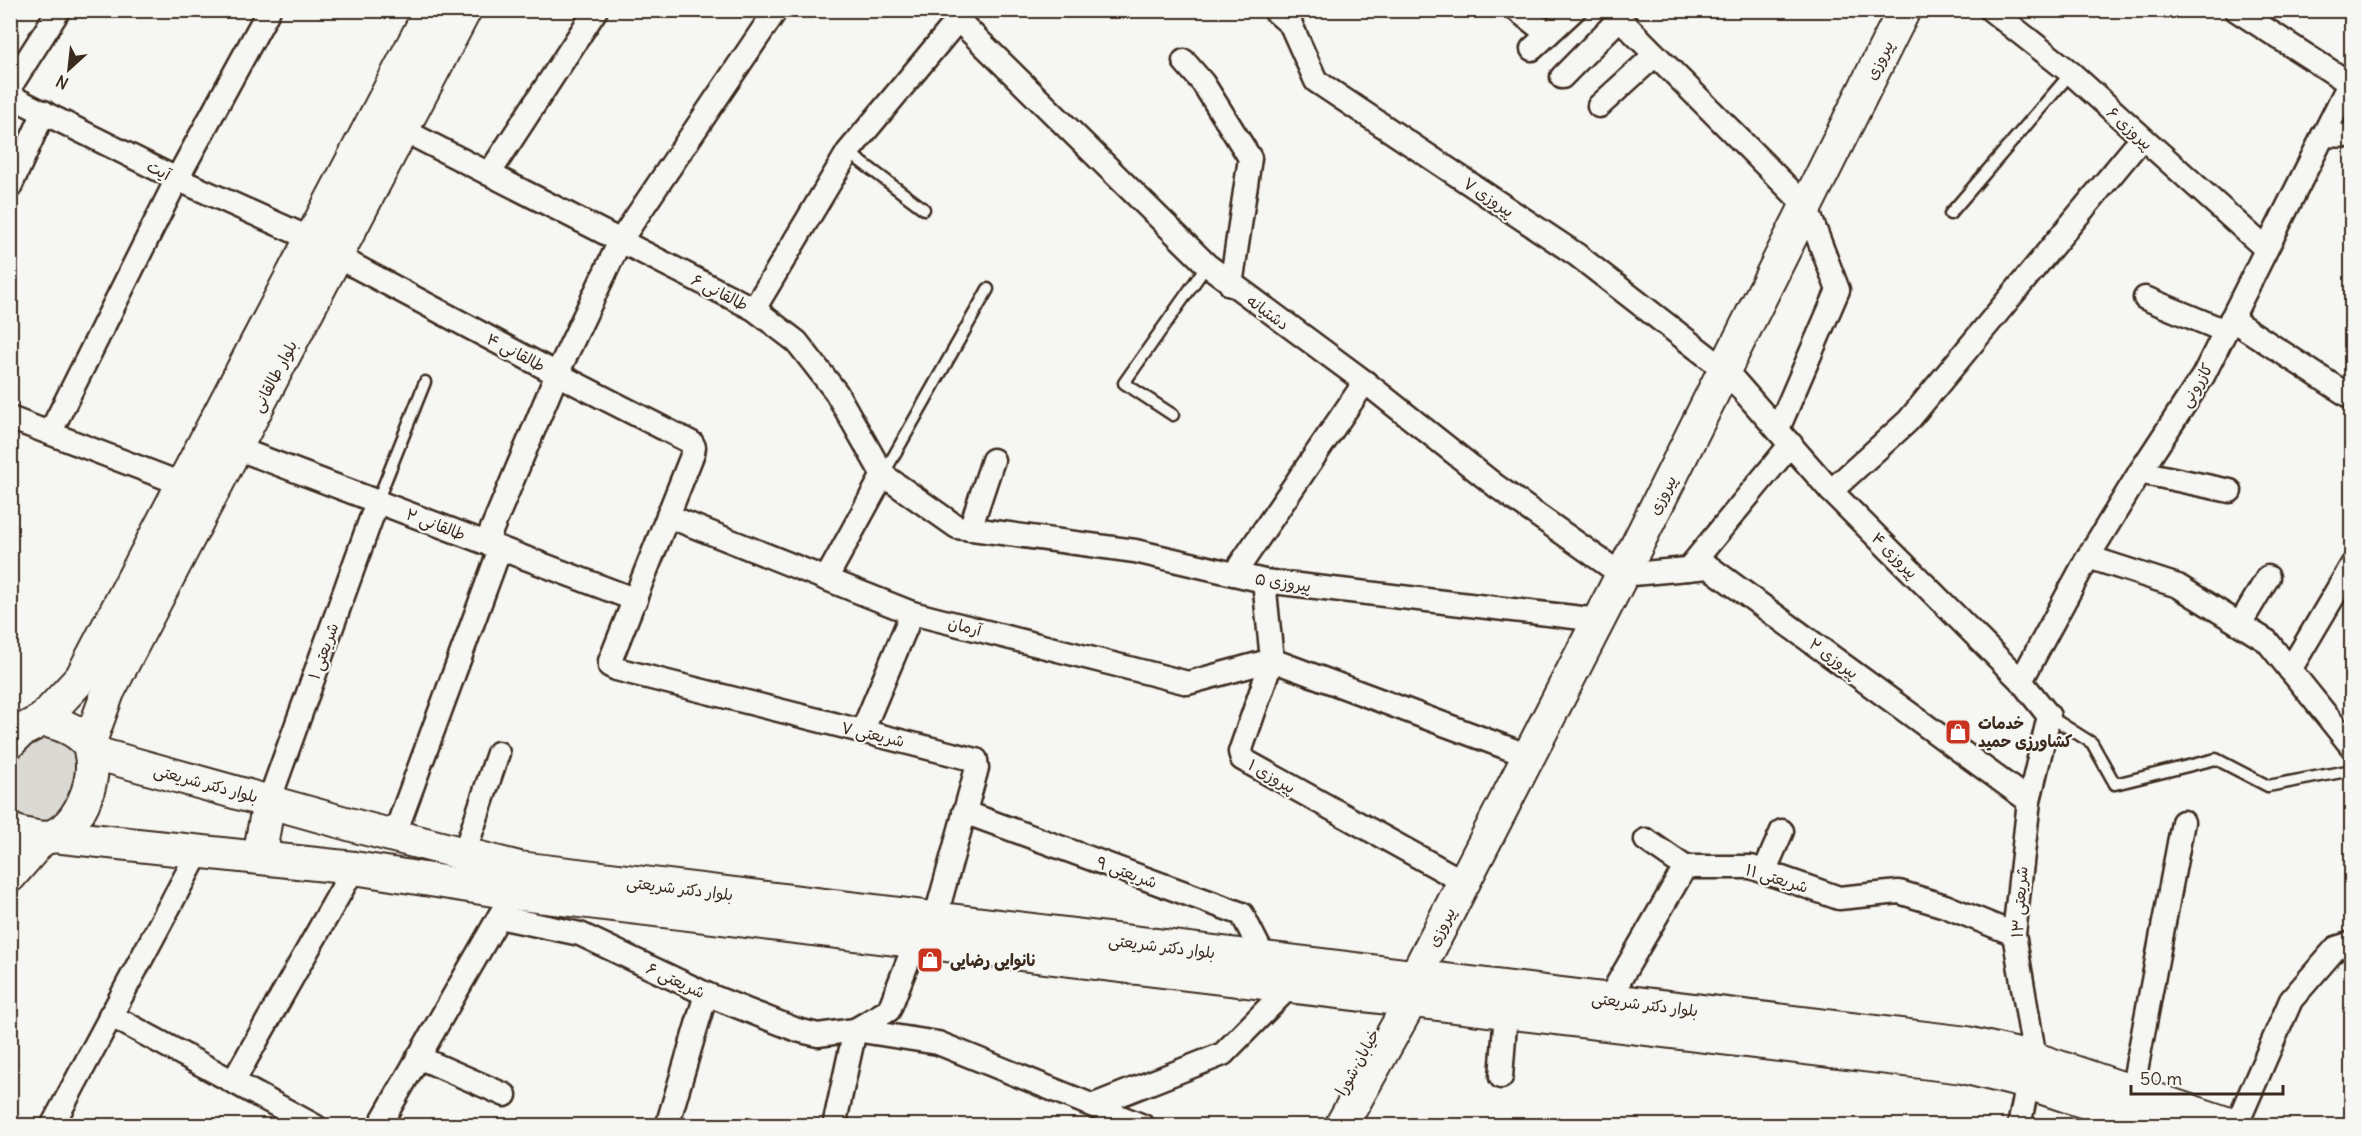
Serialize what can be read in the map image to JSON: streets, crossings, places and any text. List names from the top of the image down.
{
  "streets": {
    "street": [
      "پیروزی",
      "پیروزی ۶",
      "آیت",
      "پیروزی ۷",
      "طالقانی ۶",
      "دشتیانه",
      "طالقانی ۴",
      "بلوار طالقانی",
      "کازرونی",
      "طالقانی ۲",
      "پیروزی ۴",
      "پیروزی ۵",
      "آرمان",
      "شریعتی ۱",
      "پیروزی ۲",
      "شریعتی ۷",
      "پیروزی ۱",
      "بلوار دکتر شریعتی",
      "شریعتی ۹",
      "شریعتی ۱۱",
      "شریعتی ۱۳",
      "شریعتی ۶",
      "خیابان شورا"
    ]
  },
  "crossings": [
    ["پیروزی", "پیروزی ۷"],
    ["پیروزی", "دشتیانه"],
    ["پیروزی", "پیروزی ۴"],
    ["پیروزی", "پیروزی ۵"],
    ["پیروزی", "پیروزی ۲"],
    ["پیروزی", "پیروزی ۱"],
    ["پیروزی", "بلوار دکتر شریعتی"],
    ["پیروزی", "خیابان شورا"],
    ["پیروزی ۶", "کازرونی"],
    ["آیت", "بلوار طالقانی"],
    ["پیروزی ۷", "پیروزی ۴"],
    ["طالقانی ۶", "بلوار طالقانی"],
    ["طالقانی ۶", "پیروزی ۵"],
    ["دشتیانه", "پیروزی ۲"],
    ["طالقانی ۴", "بلوار طالقانی"],
    ["طالقانی ۴", "آرمان"],
    ["بلوار طالقانی", "طالقانی ۲"],
    ["بلوار طالقانی", "بلوار دکتر شریعتی"],
    ["کازرونی", "پیروزی ۴"],
    ["طالقانی ۲", "شریعتی ۱"],
    ["طالقانی ۲", "شریعتی ۷"],
    ["پیروزی ۴", "شریعتی ۱۳"],
    ["پیروزی ۵", "پیروزی ۱"],
    ["آرمان", "پیروزی ۱"],
    ["شریعتی ۱", "بلوار دکتر شریعتی"],
    ["پیروزی ۲", "شریعتی ۱۳"],
    ["شریعتی ۷", "بلوار دکتر شریعتی"],
    ["شریعتی ۷", "شریعتی ۹"],
    ["شریعتی ۷", "شریعتی ۶"],
    ["بلوار دکتر شریعتی", "شریعتی ۹"],
    ["بلوار دکتر شریعتی", "شریعتی ۱۳"],
    ["بلوار دکتر شریعتی", "شریعتی ۶"],
    ["بلوار دکتر شریعتی", "خیابان شورا"],
    ["شریعتی ۱۱", "شریعتی ۱۳"]
  ],
  "places": {
    "shop": ["خدمات کشاورزی حمید", "نانوایی رضایی"]
  },
  "scale_bar": "50 m",
  "north": "bottom left"
}
